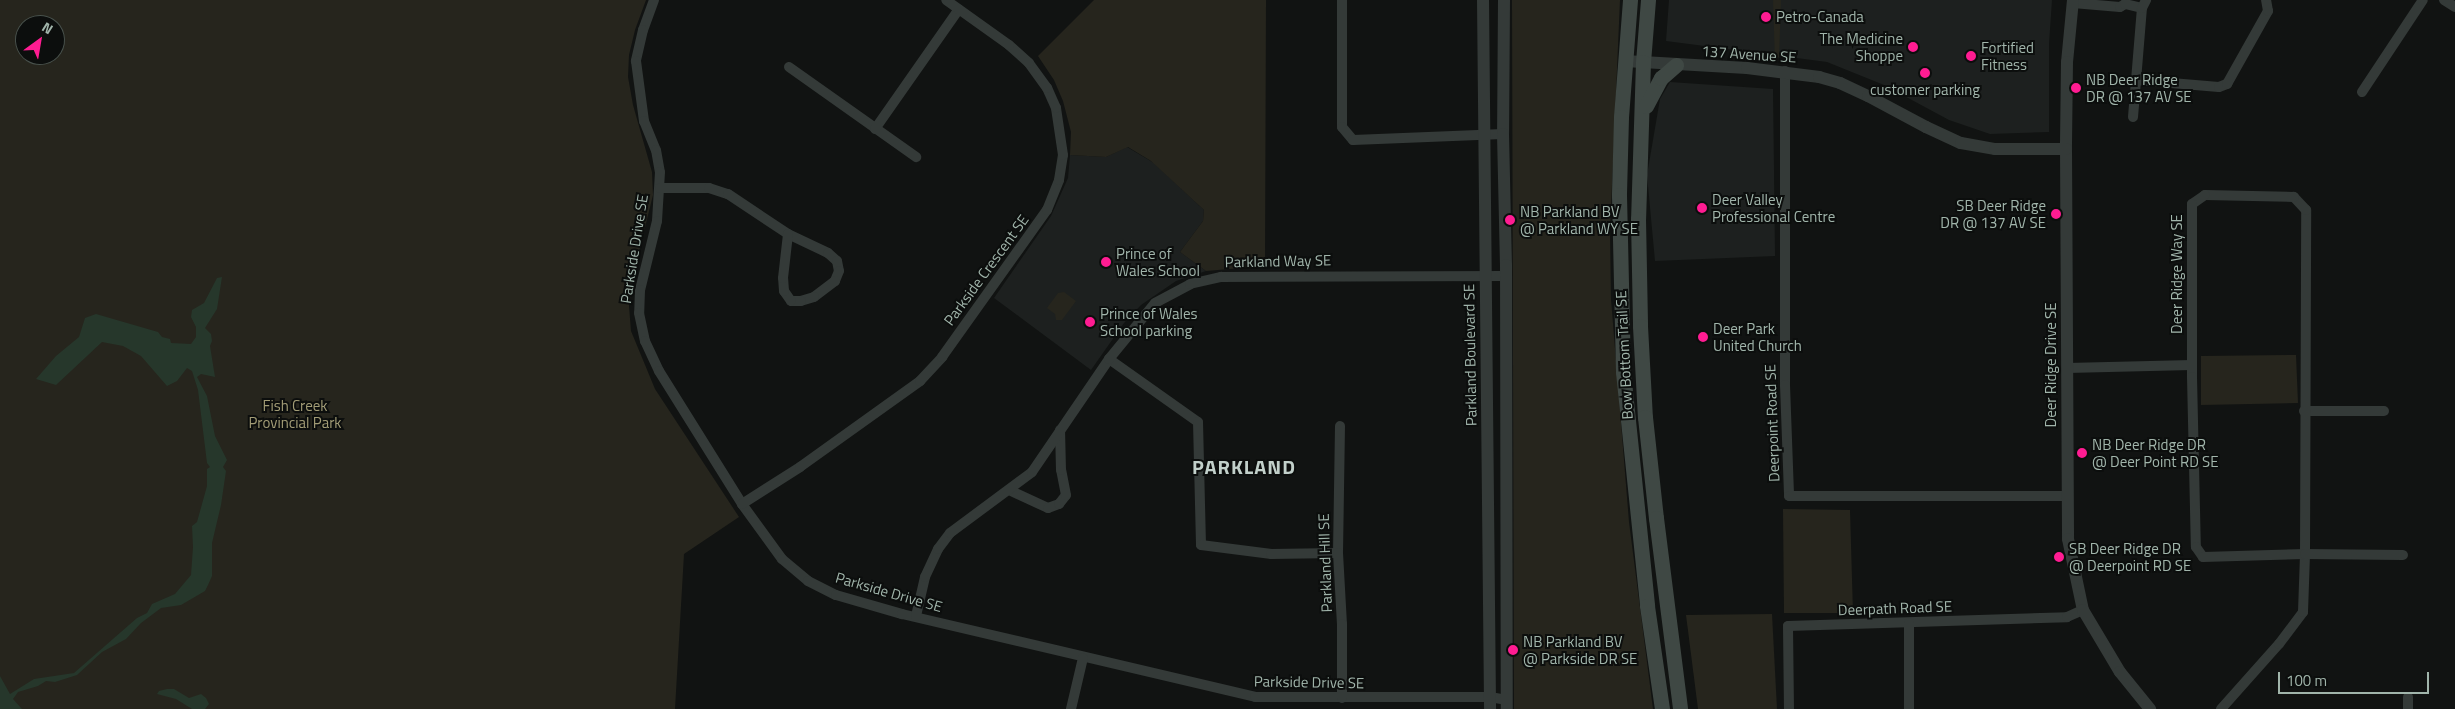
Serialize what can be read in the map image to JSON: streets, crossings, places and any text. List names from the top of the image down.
{
  "streets": {
    "main road": ["Bow Bottom Trail SE"],
    "street": [
      "137 Avenue SE",
      "Parkside Drive SE",
      "Parkland Way SE",
      "Parkside Crescent SE",
      "Deer Ridge Way SE",
      "Parkland Boulevard SE",
      "Deer Ridge Drive SE",
      "Deerpoint Road SE",
      "Parkland Hill SE",
      "Deerpath Road SE"
    ]
  },
  "crossings": [
    ["137 Avenue SE", "Bow Bottom Trail SE"],
    ["137 Avenue SE", "Deer Ridge Drive SE"],
    ["137 Avenue SE", "Deerpoint Road SE"],
    ["Parkside Drive SE", "Parkland Way SE"],
    ["Parkside Drive SE", "Parkside Crescent SE"],
    ["Parkside Drive SE", "Parkland Boulevard SE"],
    ["Parkside Drive SE", "Parkland Hill SE"],
    ["Parkland Way SE", "Parkland Boulevard SE"],
    ["Deer Ridge Drive SE", "Deerpoint Road SE"],
    ["Deer Ridge Drive SE", "Deerpath Road SE"]
  ],
  "districts": ["PARKLAND"],
  "parks": ["Fish Creek Provincial Park"],
  "places": [
    "Petro-Canada",
    "The Medicine Shoppe",
    "Fortified Fitness",
    "customer parking",
    "NB Deer Ridge DR @ 137 AV SE",
    "Deer Valley Professional Centre",
    "SB Deer Ridge DR @ 137 AV SE",
    "NB Parkland BV @ Parkland WY SE",
    "Prince of Wales School",
    "Prince of Wales School parking",
    "Deer Park United Church",
    "NB Deer Ridge DR @ Deer Point RD SE",
    "SB Deer Ridge DR @ Deerpoint RD SE",
    "NB Parkland BV @ Parkside DR SE"
  ],
  "scale_bar": "100 m",
  "north": "top right"
}
